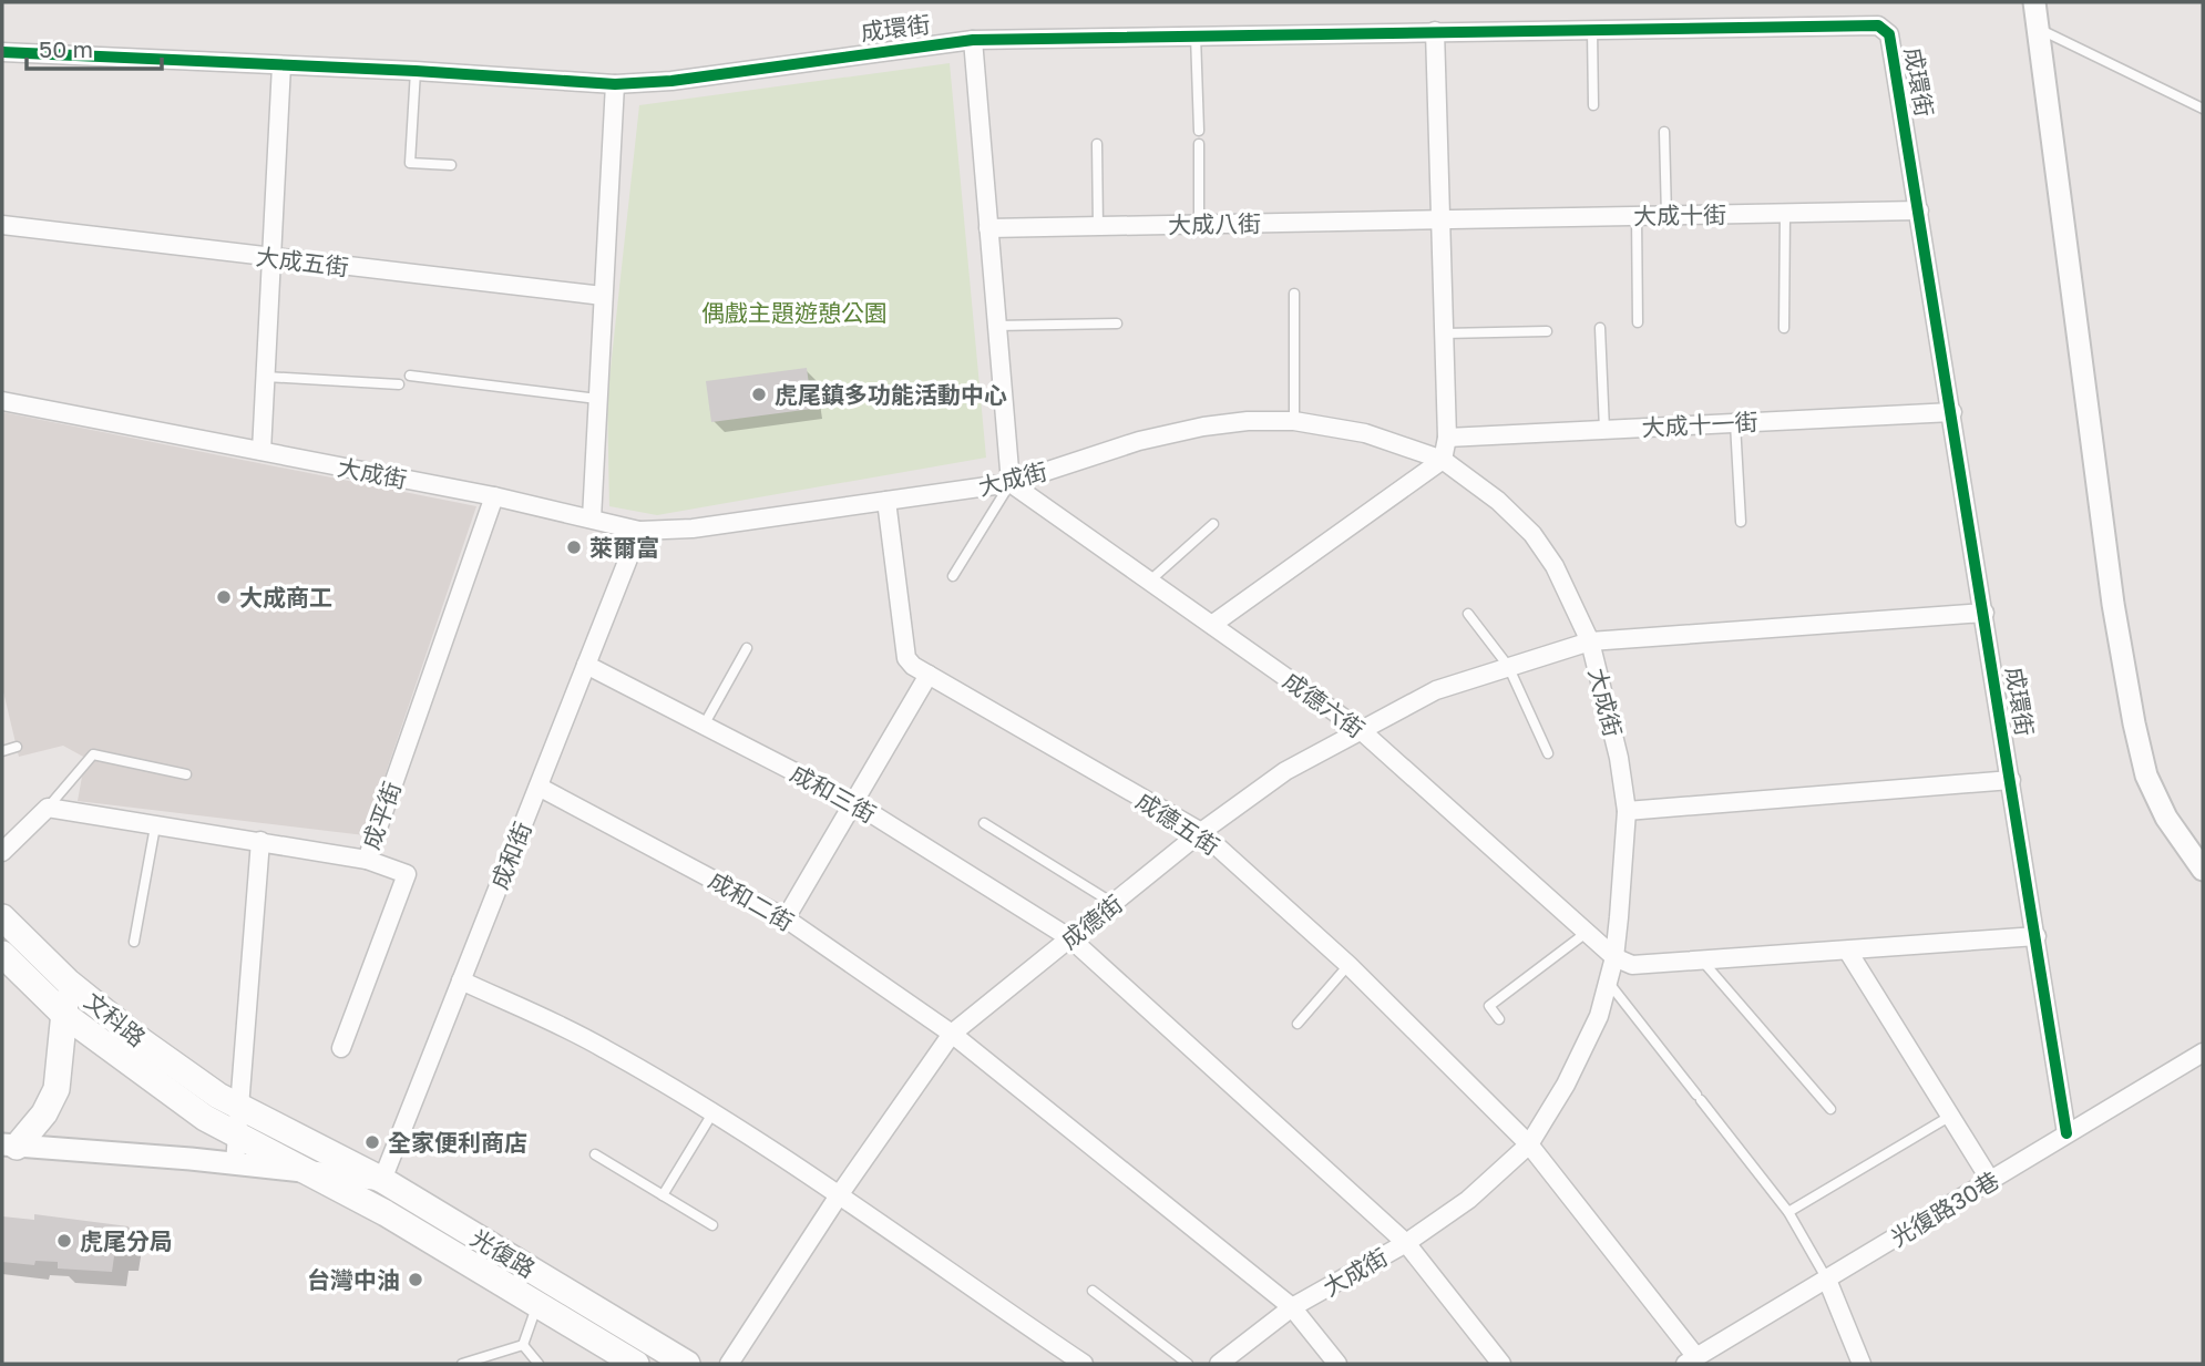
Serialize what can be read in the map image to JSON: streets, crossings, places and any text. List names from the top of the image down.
{
  "streets": {
    "main road": ["文科路", "光復路"],
    "street": [
      "成環街",
      "大成十街",
      "大成八街",
      "大成五街",
      "大成十一街",
      "大成街",
      "成德六街",
      "成和三街",
      "成平街",
      "成德五街",
      "成和街",
      "成和二街",
      "成德街",
      "光復路30巷"
    ]
  },
  "crossings": [
    ["成環街", "大成十街"],
    ["成環街", "大成十一街"],
    ["成環街", "成德街"],
    ["成環街", "光復路30巷"],
    ["大成十街", "大成八街"],
    ["大成街", "成德六街"],
    ["大成街", "成和三街"],
    ["大成街", "成平街"],
    ["大成街", "成德五街"],
    ["大成街", "成和街"],
    ["大成街", "成和二街"],
    ["大成街", "成德街"],
    ["成德六街", "成德街"],
    ["成和三街", "成和街"],
    ["成和三街", "成德街"],
    ["成德五街", "成德街"],
    ["成德五街", "光復路30巷"],
    ["成和街", "成和二街"],
    ["成和街", "文科路"],
    ["成和街", "光復路"],
    ["成和二街", "成德街"],
    ["文科路", "光復路"]
  ],
  "parks": ["偶戲主題遊憩公園"],
  "places": [
    "虎尾鎮多功能活動中心",
    "萊爾富",
    "大成商工",
    "全家便利商店",
    "虎尾分局",
    "台灣中油"
  ],
  "scale_bar": "50 m"
}
